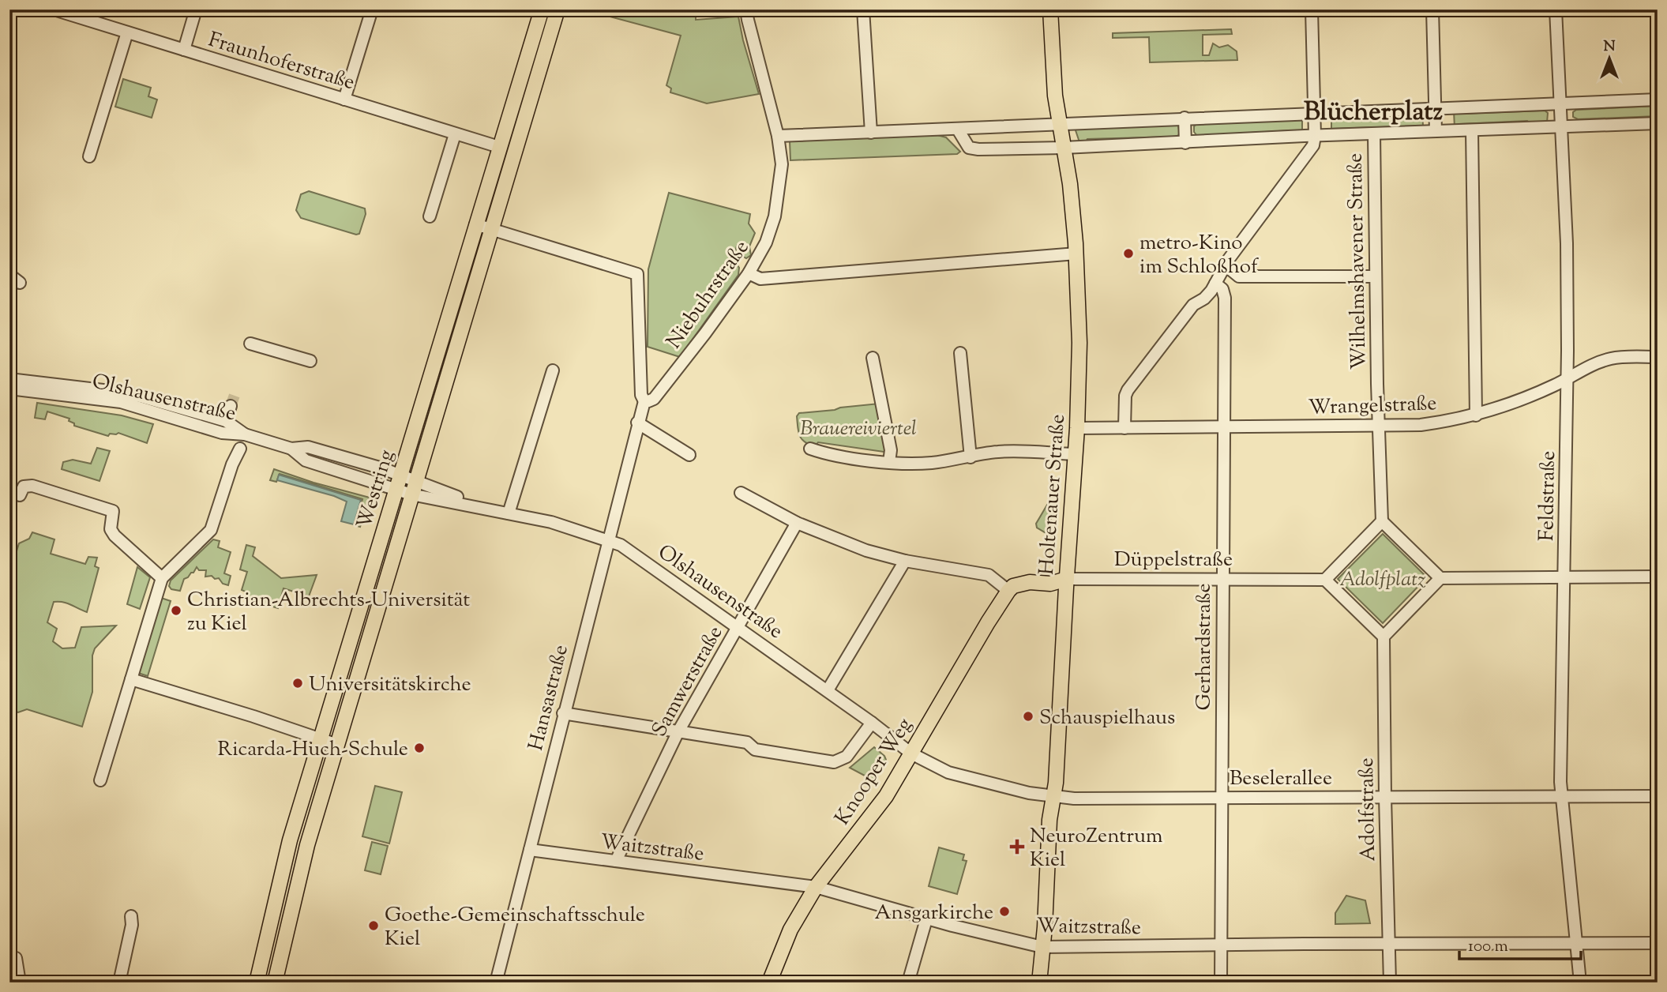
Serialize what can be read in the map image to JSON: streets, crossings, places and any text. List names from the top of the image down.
{
  "streets": {
    "main road": [
      "Westring",
      "Holtenauer Straße",
      "Düppelstraße",
      "Knooper Weg"
    ],
    "street": [
      "Fraunhoferstraße",
      "Wilhelmshavener Straße",
      "Niebuhrstraße",
      "Olshausenstraße",
      "Wrangelstraße",
      "Feldstraße",
      "Gerhardstraße",
      "Samwerstraße",
      "Hansastraße",
      "Beselerallee",
      "Adolfstraße",
      "Waitzstraße"
    ]
  },
  "crossings": [
    ["Fraunhoferstraße", "Westring"],
    ["Wilhelmshavener Straße", "Wrangelstraße"],
    ["Olshausenstraße", "Westring"],
    ["Olshausenstraße", "Samwerstraße"],
    ["Olshausenstraße", "Hansastraße"],
    ["Olshausenstraße", "Knooper Weg"],
    ["Olshausenstraße", "Beselerallee"],
    ["Wrangelstraße", "Holtenauer Straße"],
    ["Wrangelstraße", "Feldstraße"],
    ["Wrangelstraße", "Gerhardstraße"],
    ["Holtenauer Straße", "Düppelstraße"],
    ["Holtenauer Straße", "Beselerallee"],
    ["Holtenauer Straße", "Waitzstraße"],
    ["Feldstraße", "Beselerallee"],
    ["Feldstraße", "Waitzstraße"],
    ["Düppelstraße", "Gerhardstraße"],
    ["Düppelstraße", "Knooper Weg"],
    ["Gerhardstraße", "Beselerallee"],
    ["Gerhardstraße", "Waitzstraße"],
    ["Samwerstraße", "Waitzstraße"],
    ["Hansastraße", "Waitzstraße"],
    ["Knooper Weg", "Beselerallee"],
    ["Knooper Weg", "Waitzstraße"],
    ["Beselerallee", "Adolfstraße"],
    ["Adolfstraße", "Waitzstraße"]
  ],
  "districts": ["Blücherplatz"],
  "parks": ["Brauereiviertel", "Adolfplatz"],
  "places": {
    "other": [
      "metro-Kino im Schloßhof",
      "Christian-Albrechts-Universität zu Kiel",
      "Universitätskirche",
      "Schauspielhaus",
      "Ricarda-Huch-Schule",
      "Ansgarkirche",
      "Goethe-Gemeinschaftsschule Kiel"
    ],
    "health": ["NeuroZentrum Kiel"]
  },
  "scale_bar": "100 m",
  "north": "top"
}
